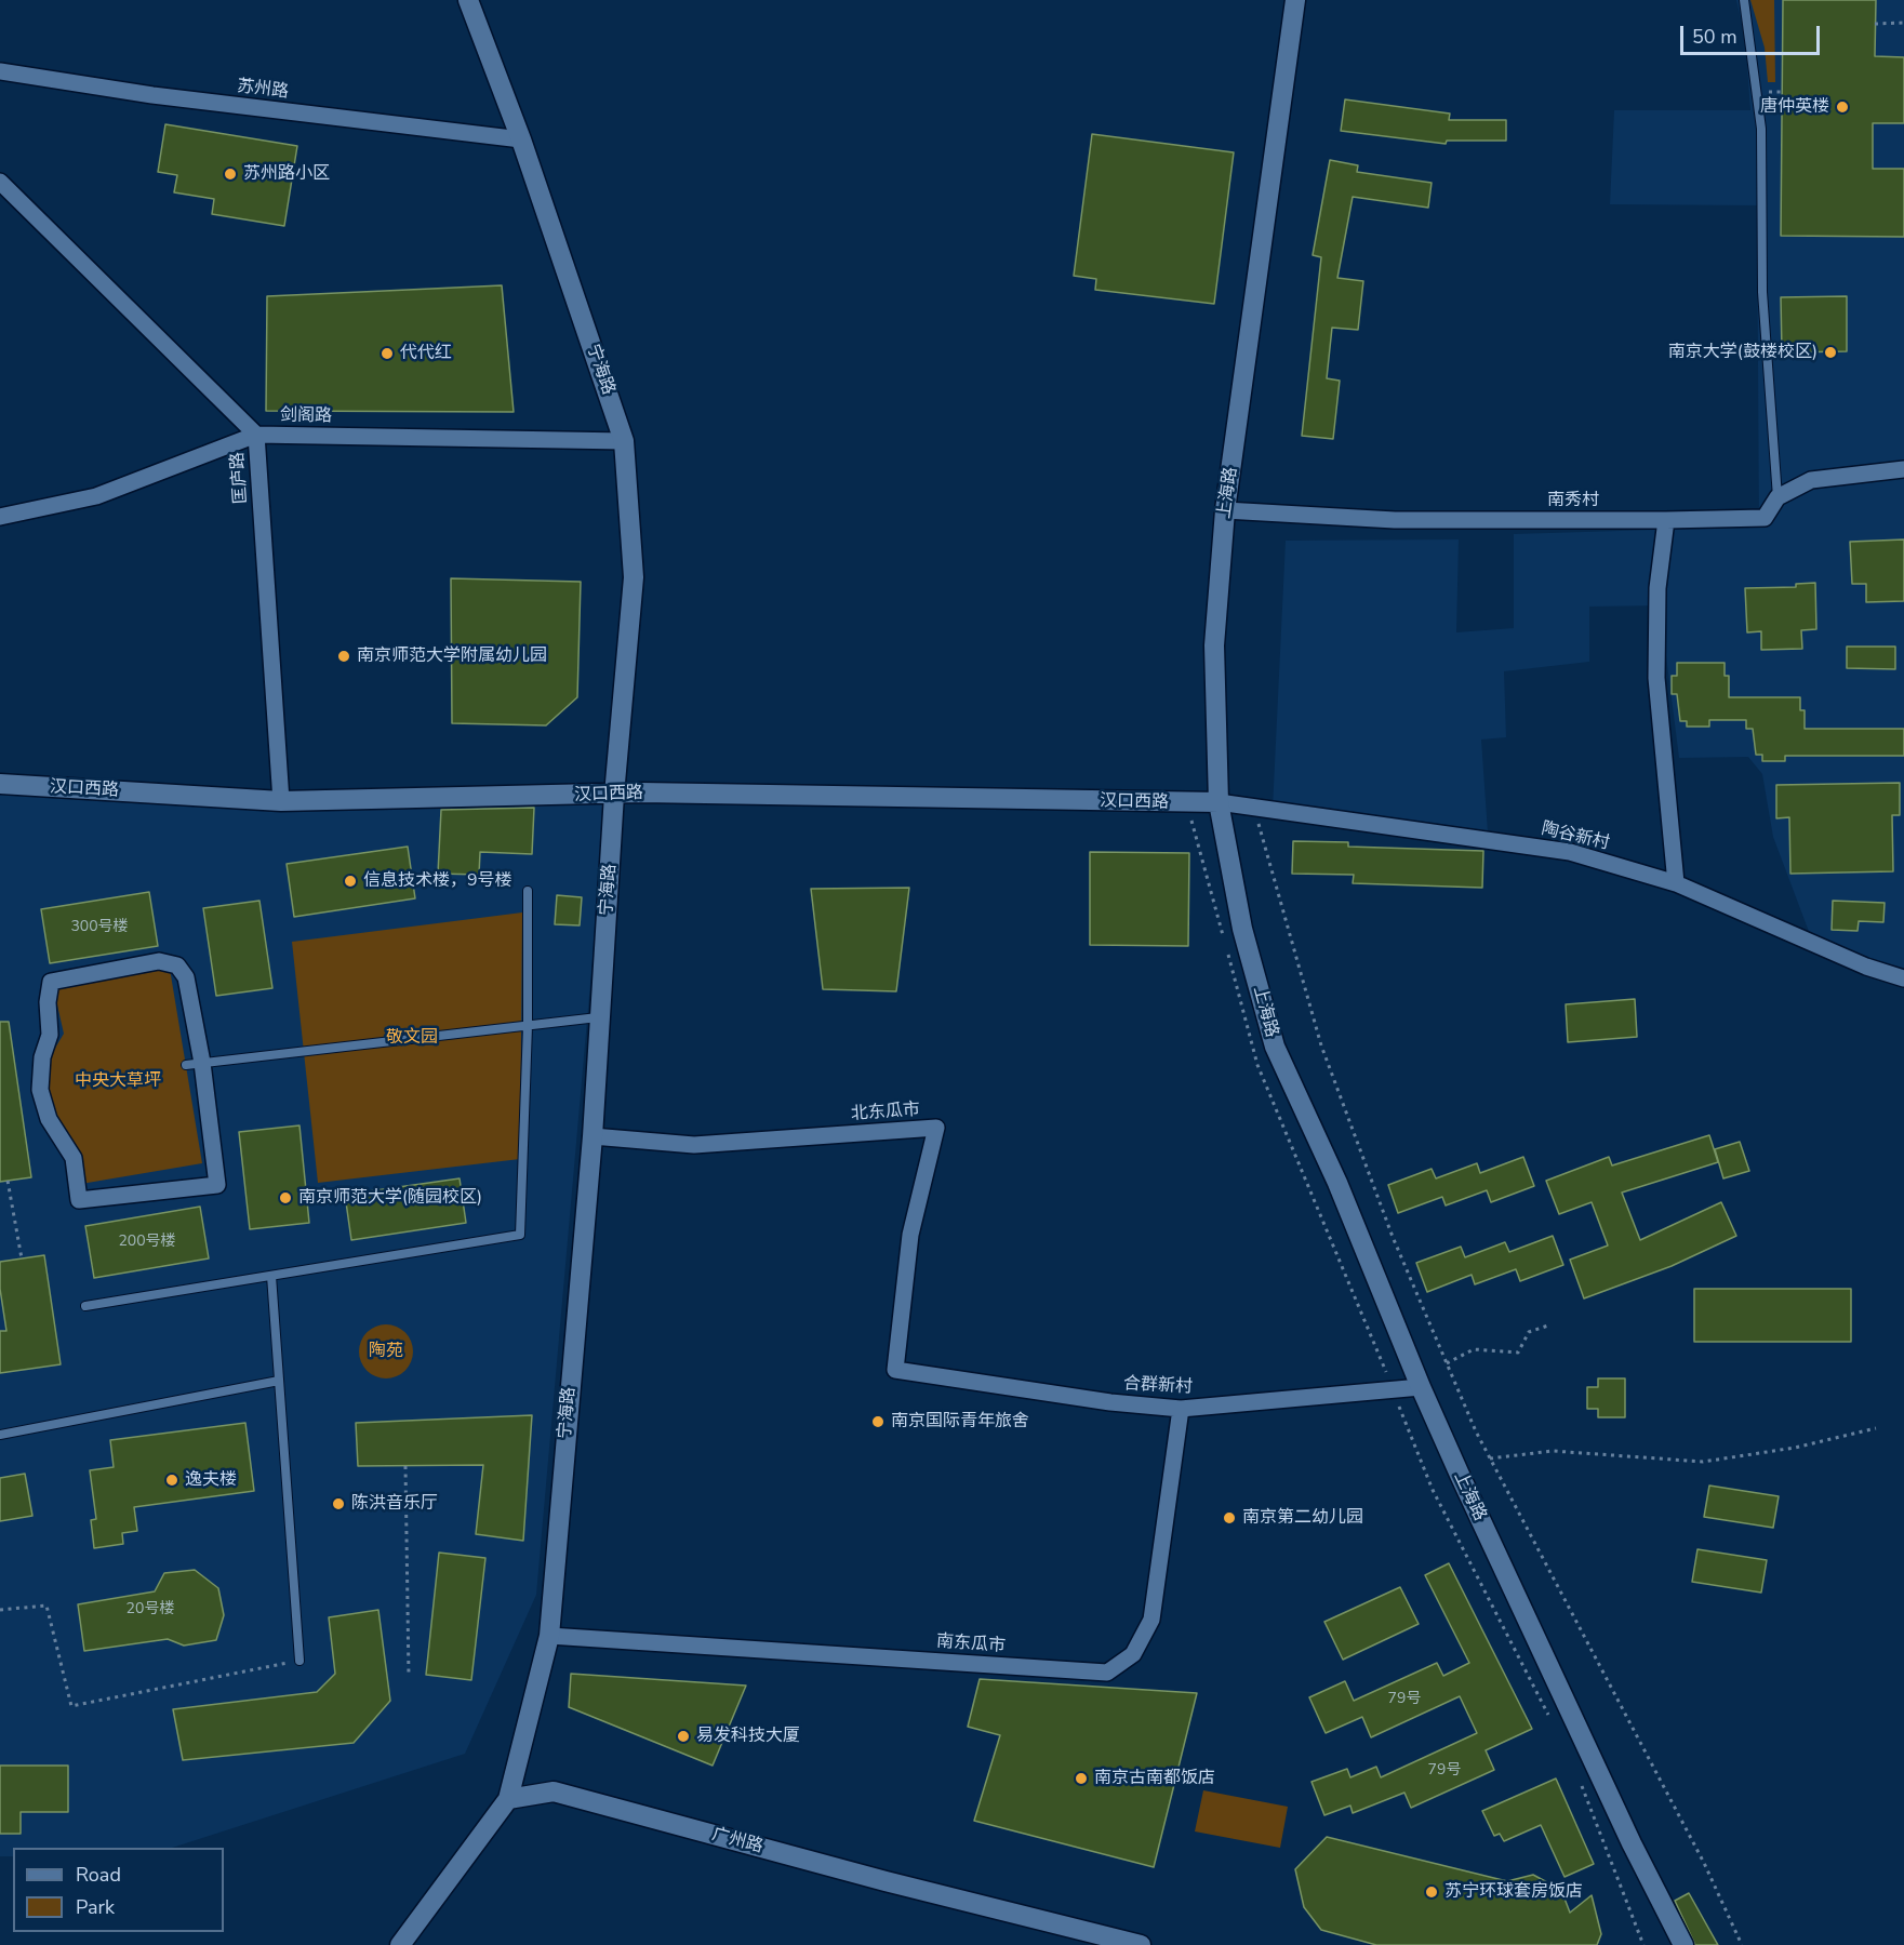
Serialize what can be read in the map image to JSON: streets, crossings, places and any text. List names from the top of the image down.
{
  "streets": {
    "street": [
      "苏州路",
      "宁海路",
      "剑阁路",
      "匡庐路",
      "上海路",
      "南秀村",
      "汉口西路",
      "陶谷新村",
      "北东瓜市",
      "合群新村",
      "南东瓜市",
      "广州路"
    ]
  },
  "crossings": [
    ["苏州路", "宁海路"],
    ["宁海路", "剑阁路"],
    ["宁海路", "汉口西路"],
    ["宁海路", "北东瓜市"],
    ["宁海路", "南东瓜市"],
    ["宁海路", "广州路"],
    ["剑阁路", "匡庐路"],
    ["匡庐路", "汉口西路"],
    ["上海路", "南秀村"],
    ["上海路", "汉口西路"],
    ["上海路", "陶谷新村"],
    ["上海路", "合群新村"],
    ["汉口西路", "陶谷新村"],
    ["北东瓜市", "合群新村"],
    ["合群新村", "南东瓜市"]
  ],
  "parks": ["敬文园", "中央大草坪", "陶苑"],
  "places": [
    "唐仲英楼",
    "苏州路小区",
    "南京大学(鼓楼校区)",
    "代代红",
    "南京师范大学附属幼儿园",
    "信息技术楼，9号楼",
    "南京师范大学(随园校区)",
    "南京国际青年旅舍",
    "逸夫楼",
    "陈洪音乐厅",
    "南京第二幼儿园",
    "易发科技大厦",
    "南京古南都饭店",
    "苏宁环球套房饭店"
  ],
  "house_numbers": [
    "300号楼",
    "200号楼",
    "20号楼",
    "79号",
    "79号"
  ],
  "legend": ["Road", "Park"],
  "scale_bar": "50 m"
}
